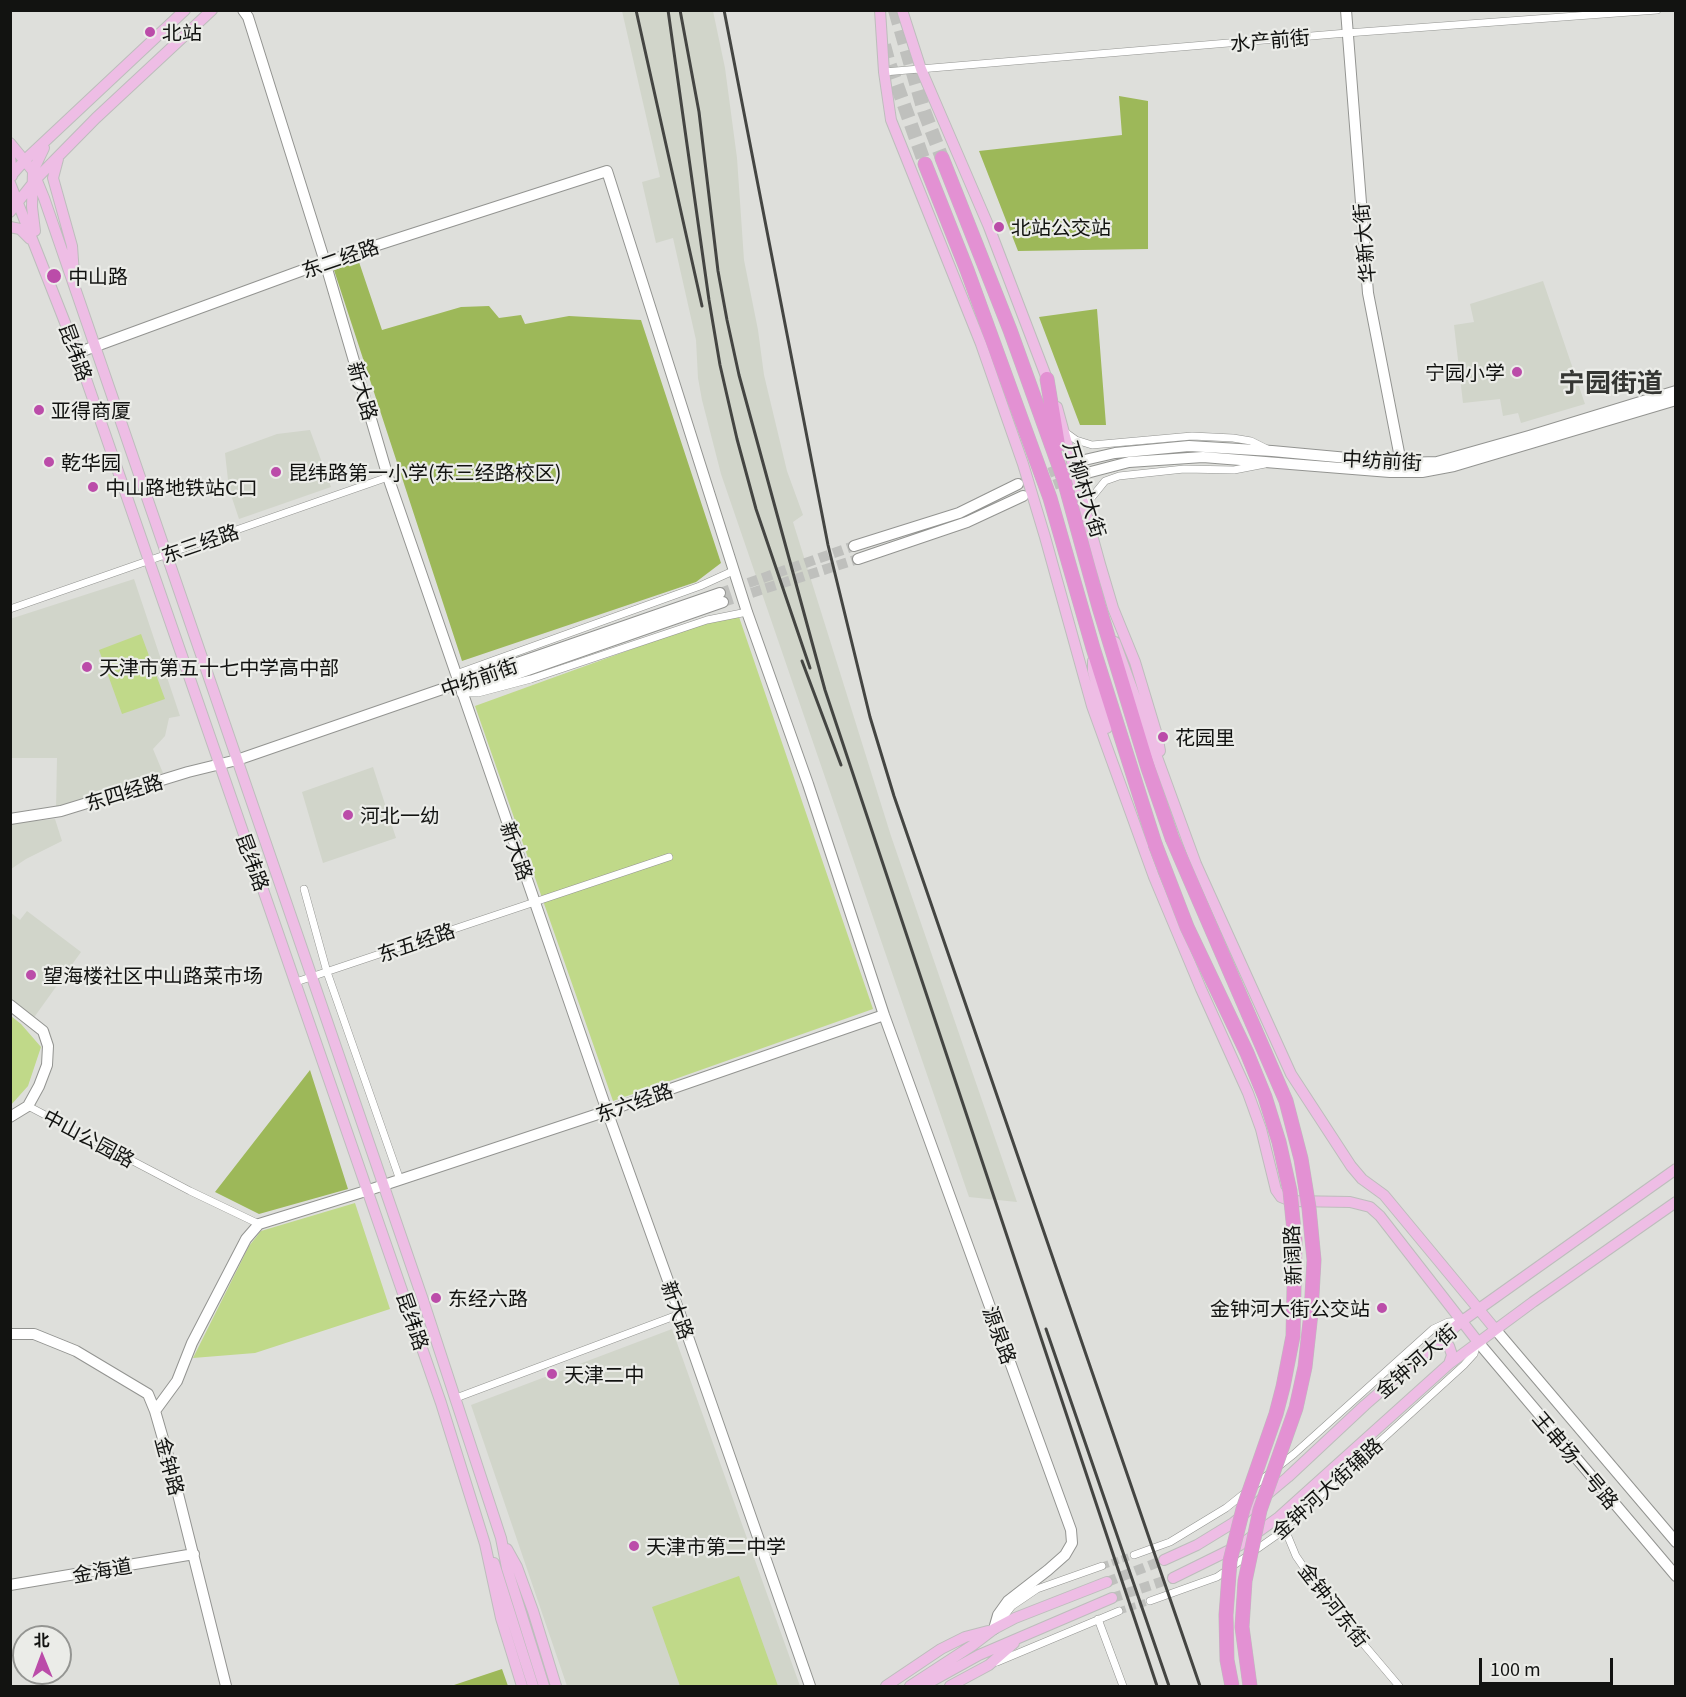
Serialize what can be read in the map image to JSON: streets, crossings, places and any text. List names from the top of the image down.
{
  "streets": {
    "highway": ["万柳村大街", "新阔路"],
    "main road": ["昆纬路", "金钟河大街"],
    "street": [
      "水产前街",
      "华新大街",
      "东二经路",
      "新大路",
      "中纺前街",
      "东三经路",
      "东四经路",
      "东五经路",
      "东六经路",
      "中山公园路",
      "源泉路",
      "王串场一号路",
      "金钟路",
      "金钟河大街辅路",
      "金海道",
      "金钟河东街"
    ]
  },
  "crossings": [
    ["水产前街", "华新大街"],
    ["华新大街", "中纺前街"],
    ["东二经路", "昆纬路"],
    ["东二经路", "新大路"],
    ["东二经路", "源泉路"],
    ["昆纬路", "中纺前街"],
    ["昆纬路", "东三经路"],
    ["昆纬路", "东四经路"],
    ["昆纬路", "东五经路"],
    ["昆纬路", "东六经路"],
    ["新大路", "中纺前街"],
    ["新大路", "东三经路"],
    ["新大路", "东五经路"],
    ["新大路", "东六经路"],
    ["中纺前街", "东四经路"],
    ["万柳村大街", "新阔路"],
    ["东六经路", "中山公园路"],
    ["东六经路", "源泉路"],
    ["金钟河大街", "王串场一号路"],
    ["金钟河大街", "金钟河大街辅路"],
    ["金钟河大街", "金钟河东街"],
    ["王串场一号路", "金钟河大街辅路"],
    ["金钟路", "金海道"],
    ["金钟河大街辅路", "金钟河东街"]
  ],
  "districts": ["宁园街道"],
  "places": [
    "北站",
    "北站公交站",
    "中山路",
    "宁园小学",
    "亚得商厦",
    "乾华园",
    "昆纬路第一小学(东三经路校区)",
    "中山路地铁站C口",
    "天津市第五十七中学高中部",
    "花园里",
    "河北一幼",
    "望海楼社区中山路菜市场",
    "东经六路",
    "金钟河大街公交站",
    "天津二中",
    "天津市第二中学"
  ],
  "scale_bar": "100 m",
  "north": "top"
}
